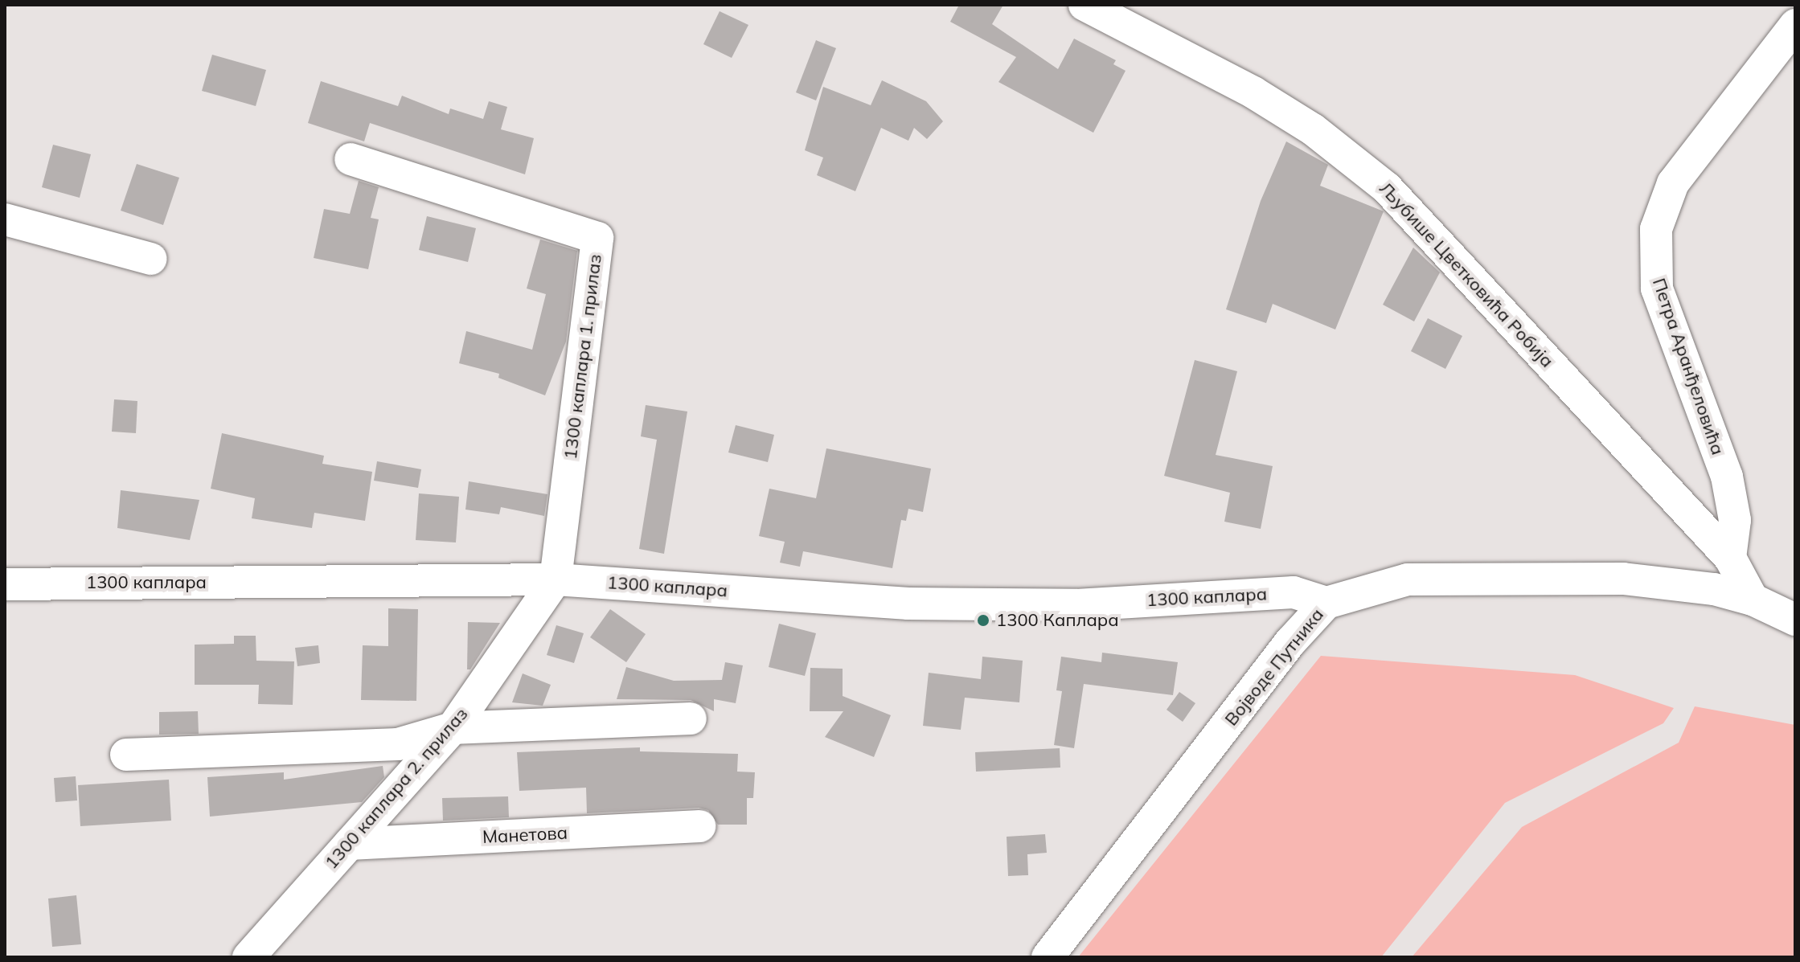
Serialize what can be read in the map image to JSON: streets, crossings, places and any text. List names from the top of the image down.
{
  "streets": {
    "street": [
      "Љубише Цветковића Робија",
      "1300 каплара 1. прилаз",
      "Петра Аранђеловића",
      "1300 каплара",
      "Војводе Путника",
      "1300 каплара 2. прилаз",
      "Манетова"
    ]
  },
  "crossings": [
    ["Љубише Цветковића Робија", "Петра Аранђеловића"],
    ["Љубише Цветковића Робија", "Војводе Путника"],
    ["1300 каплара 1. прилаз", "1300 каплара"],
    ["1300 каплара 1. прилаз", "1300 каплара 2. прилаз"],
    ["1300 каплара", "Војводе Путника"],
    ["1300 каплара", "1300 каплара 2. прилаз"],
    ["1300 каплара 2. прилаз", "Манетова"]
  ],
  "places": ["1300 Каплара"]
}
